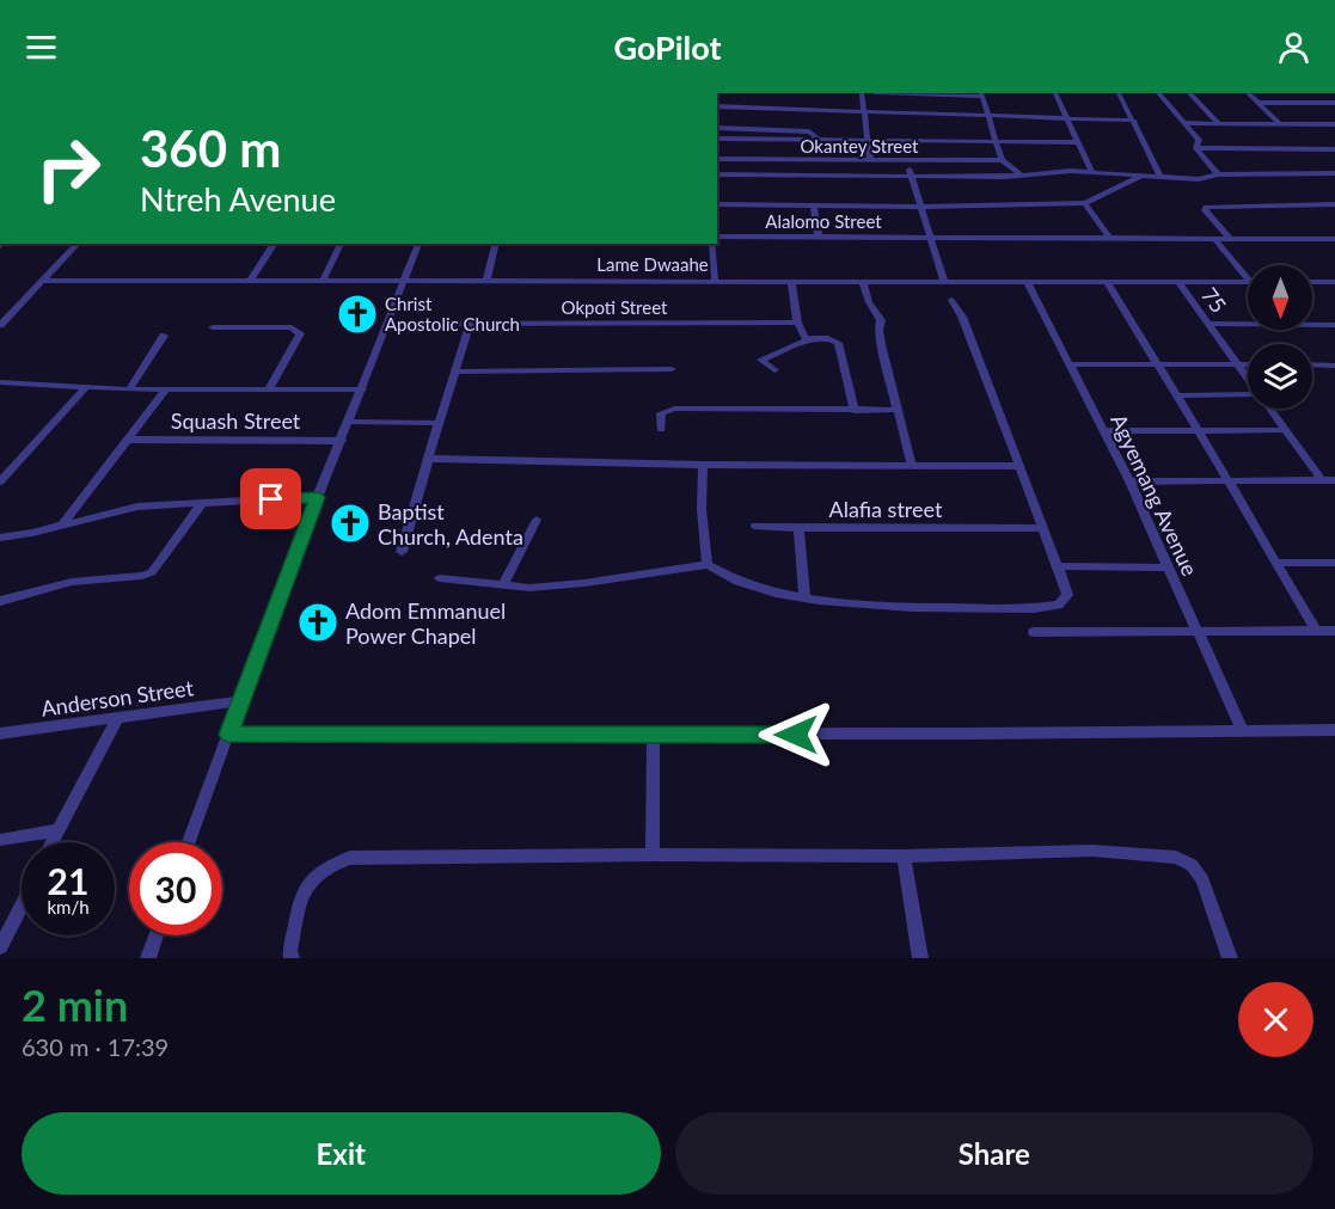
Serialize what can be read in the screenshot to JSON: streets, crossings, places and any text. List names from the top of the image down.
{
  "streets": {
    "street": [
      "Okantey Street",
      "Alalomo Street",
      "Lame Dwaahe",
      "75",
      "Okpoti Street",
      "Squash Street",
      "Agyemang Avenue",
      "Alafia street",
      "Anderson Street"
    ]
  },
  "crossings": [
    ["Lame Dwaahe", "75"],
    ["Lame Dwaahe", "Agyemang Avenue"]
  ],
  "places": {
    "church": ["Christ Apostolic Church", "Baptist Church, Adenta", "Adom Emmanuel Power Chapel"]
  },
  "north": "bottom",
  "page": {
    "header": "GoPilot",
    "turn": ["360 m", "Ntreh Avenue"],
    "speed": "21 km/h",
    "limit": "30",
    "heading": ["2 min", "630 m · 17:39"],
    "buttons": ["Exit", "Share"]
  }
}
